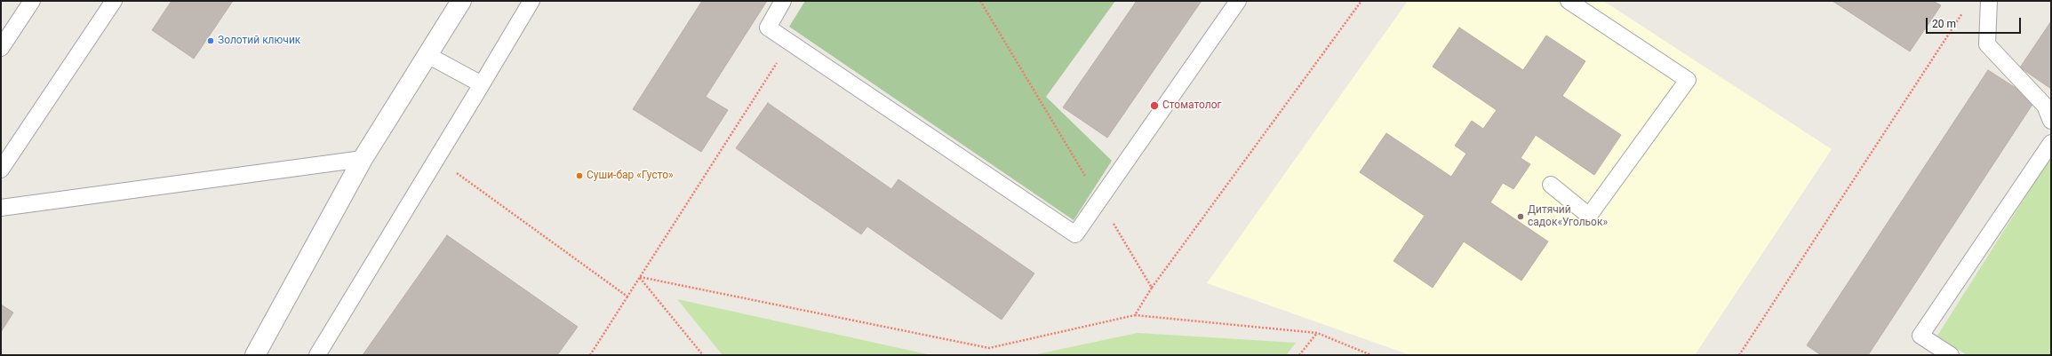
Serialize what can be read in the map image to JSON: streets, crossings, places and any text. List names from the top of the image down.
{
  "places": [
    "Золотий ключик",
    "Стоматолог",
    "Суши-бар «Густо»",
    "Дитячий садок«Угольок»"
  ],
  "scale_bar": "20 m"
}
